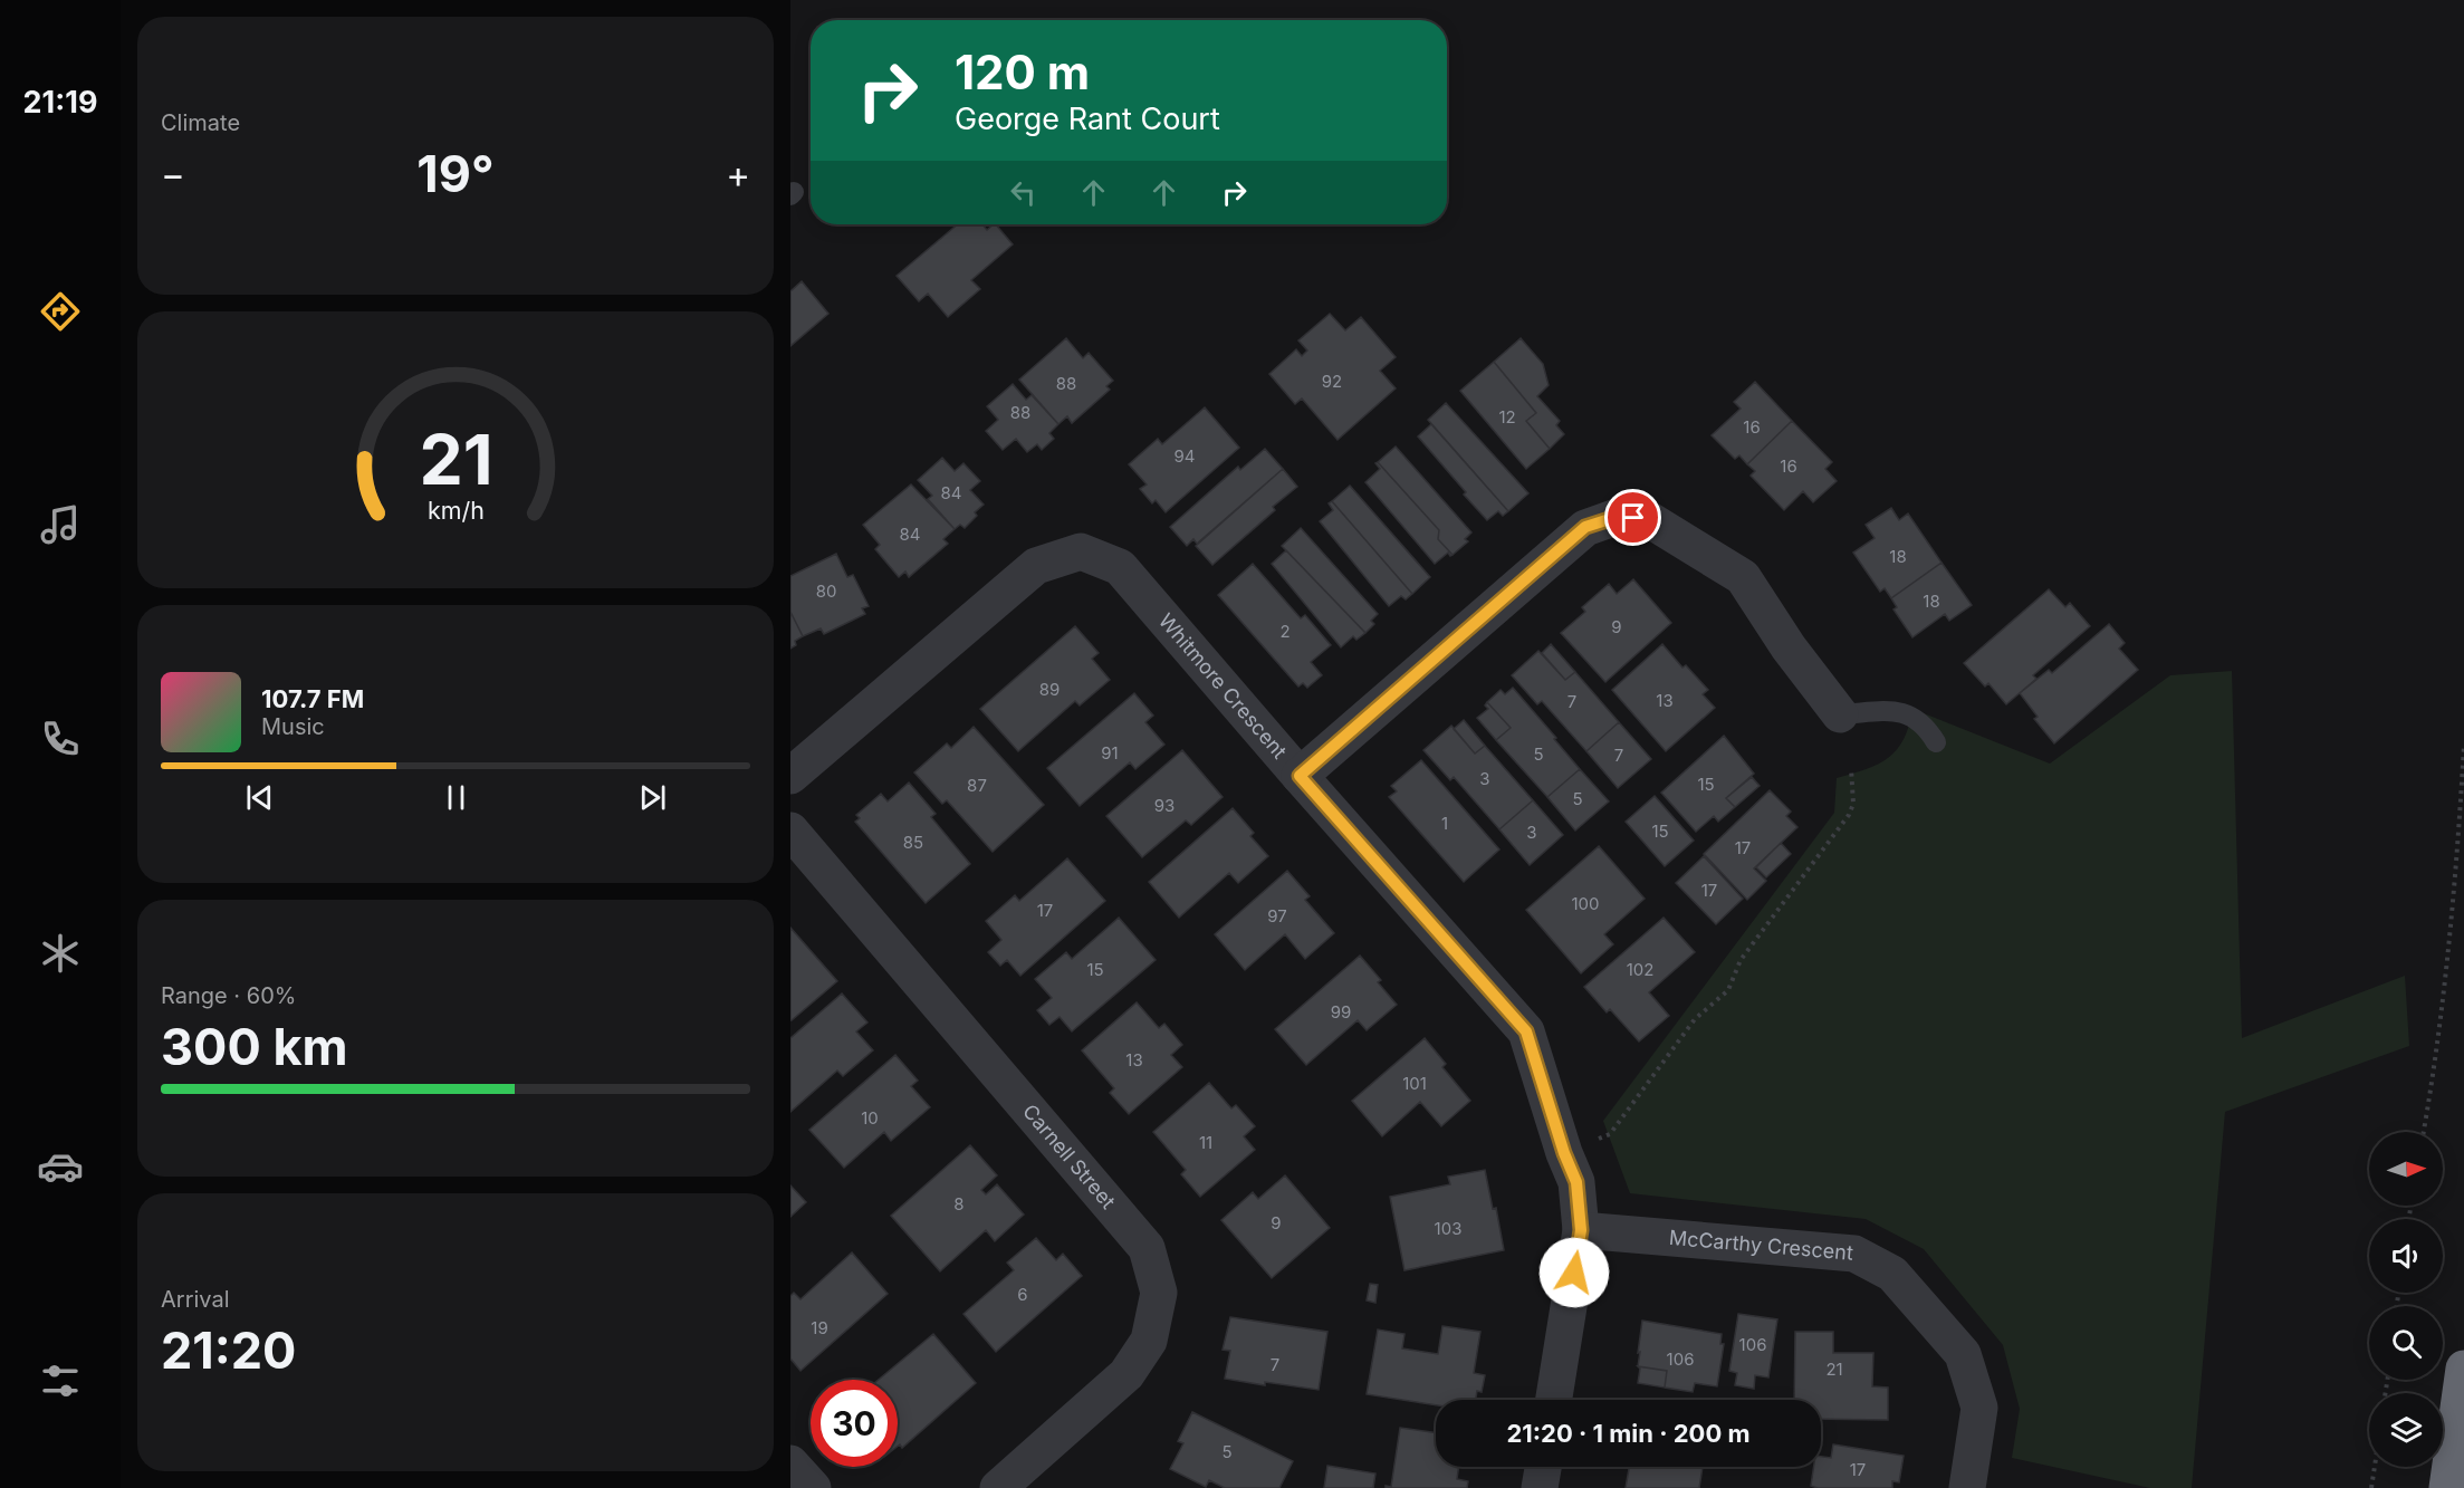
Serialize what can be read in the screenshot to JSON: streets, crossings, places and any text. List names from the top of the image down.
{
  "streets": {
    "street": ["Whitmore Crescent", "Carnell Street", "McCarthy Crescent"]
  },
  "crossings": [
    ["Whitmore Crescent", "McCarthy Crescent"]
  ],
  "house_numbers": [
    "92",
    "88",
    "88",
    "12",
    "16",
    "94",
    "16",
    "84",
    "84",
    "18",
    "80",
    "18",
    "9",
    "2",
    "89",
    "13",
    "7",
    "91",
    "5",
    "7",
    "3",
    "15",
    "87",
    "5",
    "93",
    "1",
    "15",
    "3",
    "85",
    "17",
    "17",
    "100",
    "17",
    "97",
    "15",
    "102",
    "99",
    "13",
    "101",
    "10",
    "11",
    "8",
    "9",
    "103",
    "6",
    "19",
    "106",
    "106",
    "7",
    "21",
    "5",
    "17"
  ],
  "north": "right",
  "page": {
    "tabs": "21:19",
    "tile": [
      "Climate",
      ["Range · 60%", "300 km"],
      ["Arrival", "21:20"]
    ],
    "turn": ["120 m", "George Rant Court"],
    "heat": ["−", "19°", "+"],
    "song": ["107.7 FM", "Music"],
    "limit": "30",
    "trip": "21:20 · 1 min · 200 m",
    "gauge": ["21", "km/h"]
  }
}
